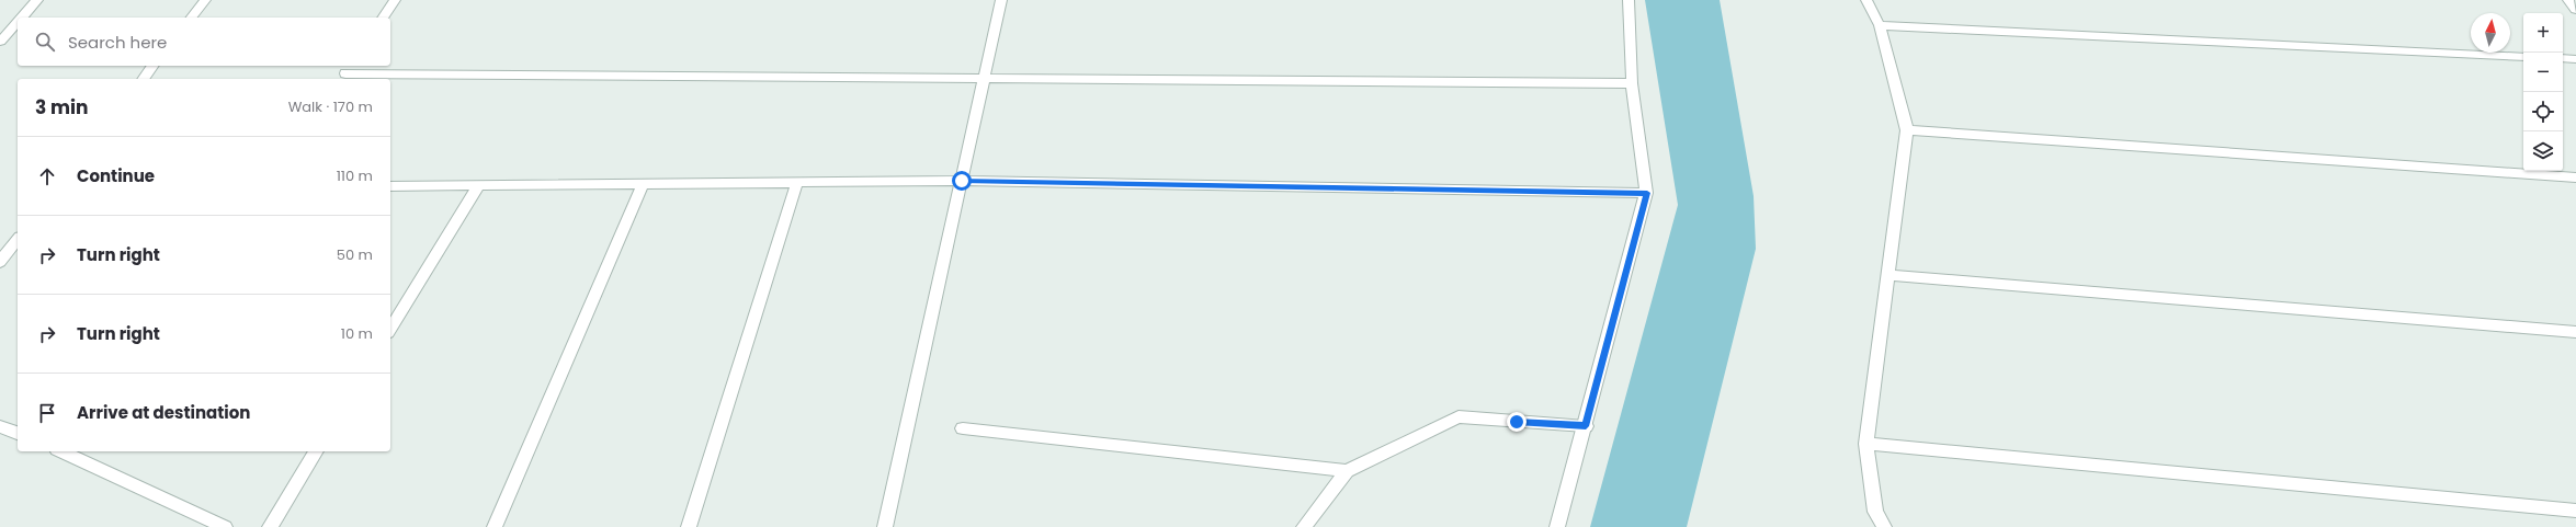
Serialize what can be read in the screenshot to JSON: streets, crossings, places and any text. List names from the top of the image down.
{
  "north": "top",
  "page": {
    "map_buttons": ["+", "−"],
    "search": "Search here",
    "heading": ["3 min", "Walk · 170 m"],
    "list": [
      ["Continue", "110 m"],
      ["Turn right", "50 m"],
      ["Turn right", "10 m"],
      "Arrive at destination"
    ]
  }
}
